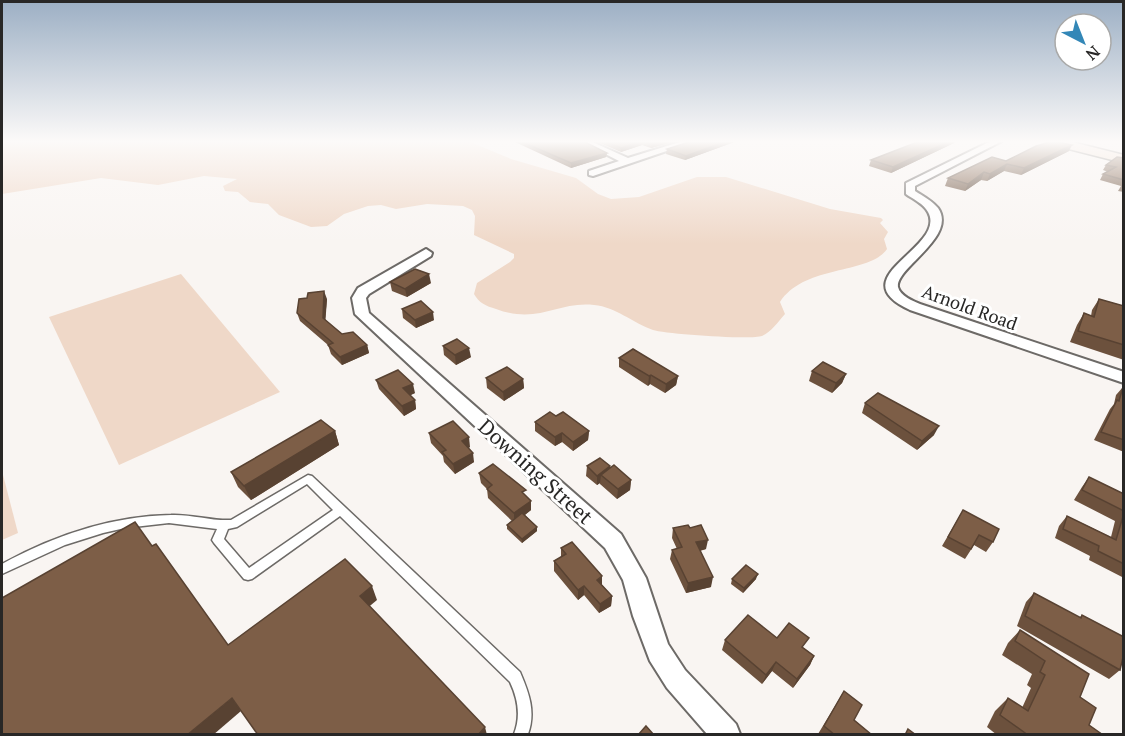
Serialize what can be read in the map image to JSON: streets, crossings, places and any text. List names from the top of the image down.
{
  "streets": {
    "street": ["Arnold Road", "Downing Street"]
  },
  "north": "bottom right"
}
